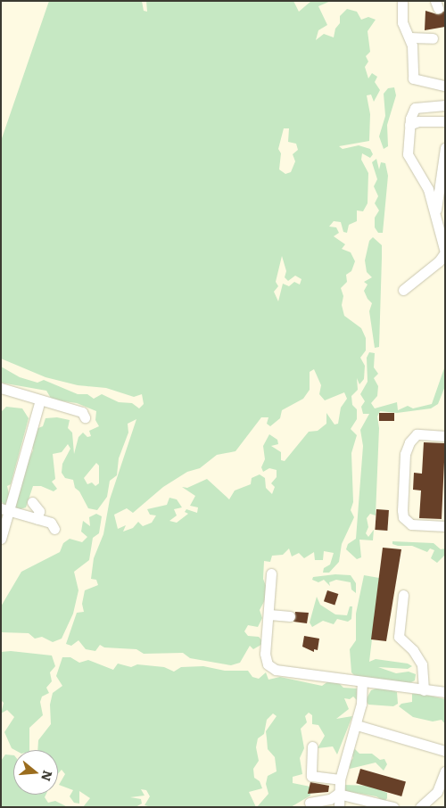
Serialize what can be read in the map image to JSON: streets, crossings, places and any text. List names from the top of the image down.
{
  "north": "right"
}
